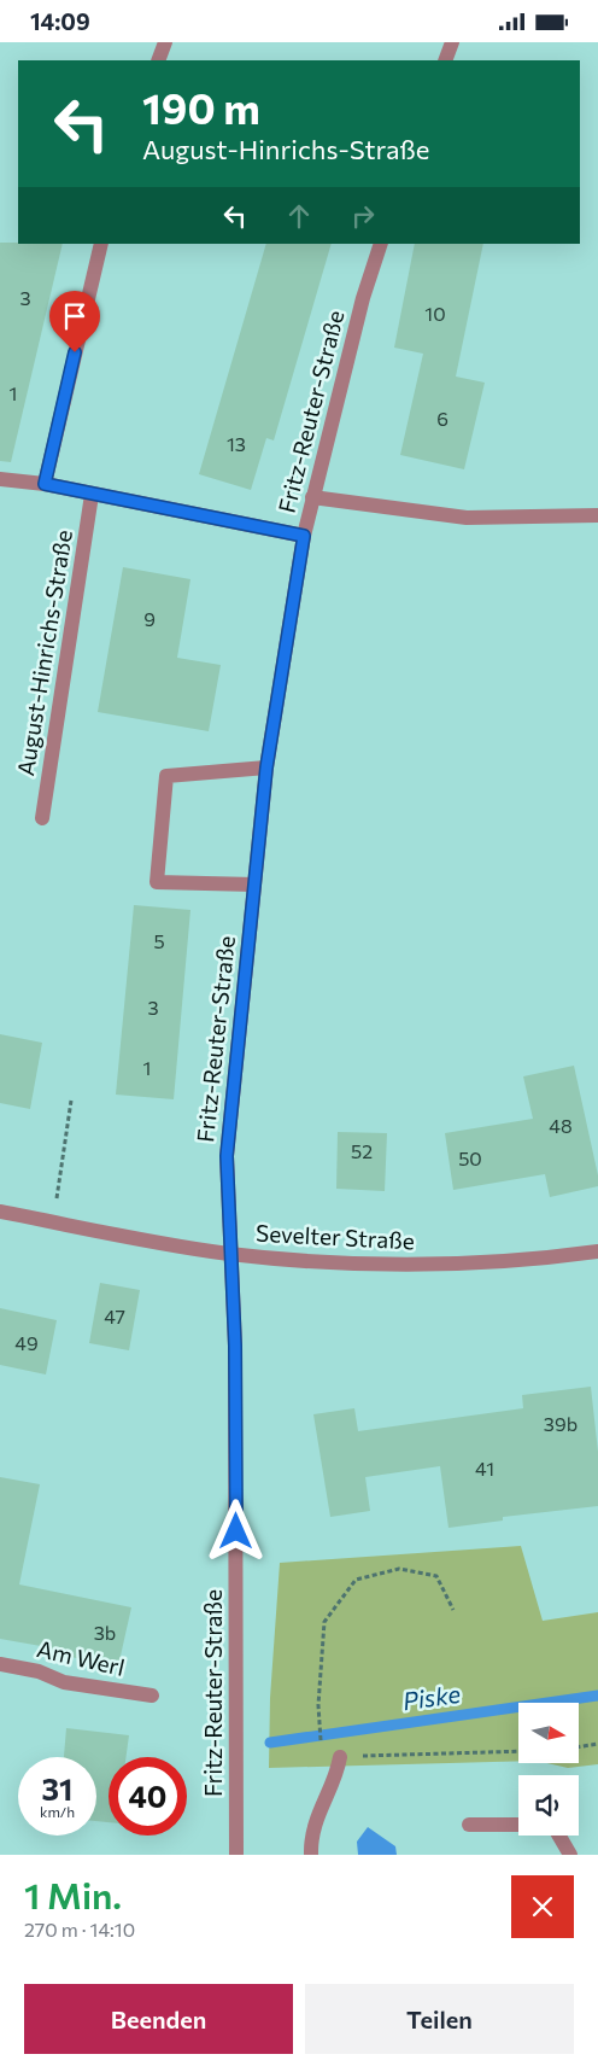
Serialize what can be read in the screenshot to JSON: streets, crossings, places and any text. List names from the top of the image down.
{
  "streets": {
    "street": [
      "Fritz-Reuter-Straße",
      "August-Hinrichs-Straße",
      "Sevelter Straße",
      "Am Werl"
    ]
  },
  "crossings": [
    ["Fritz-Reuter-Straße", "Sevelter Straße"]
  ],
  "water": ["Piske"],
  "house_numbers": [
    "3",
    "10",
    "1",
    "6",
    "13",
    "9",
    "5",
    "3",
    "1",
    "48",
    "52",
    "50",
    "47",
    "49",
    "39b",
    "41",
    "3b"
  ],
  "north": "right",
  "page": {
    "status": "14:09",
    "turn": ["190 m", "August-Hinrichs-Straße"],
    "speed": "31 km/h",
    "limit": "40",
    "heading": ["1 Min.", "270 m · 14:10"],
    "buttons": ["Beenden", "Teilen"]
  }
}
